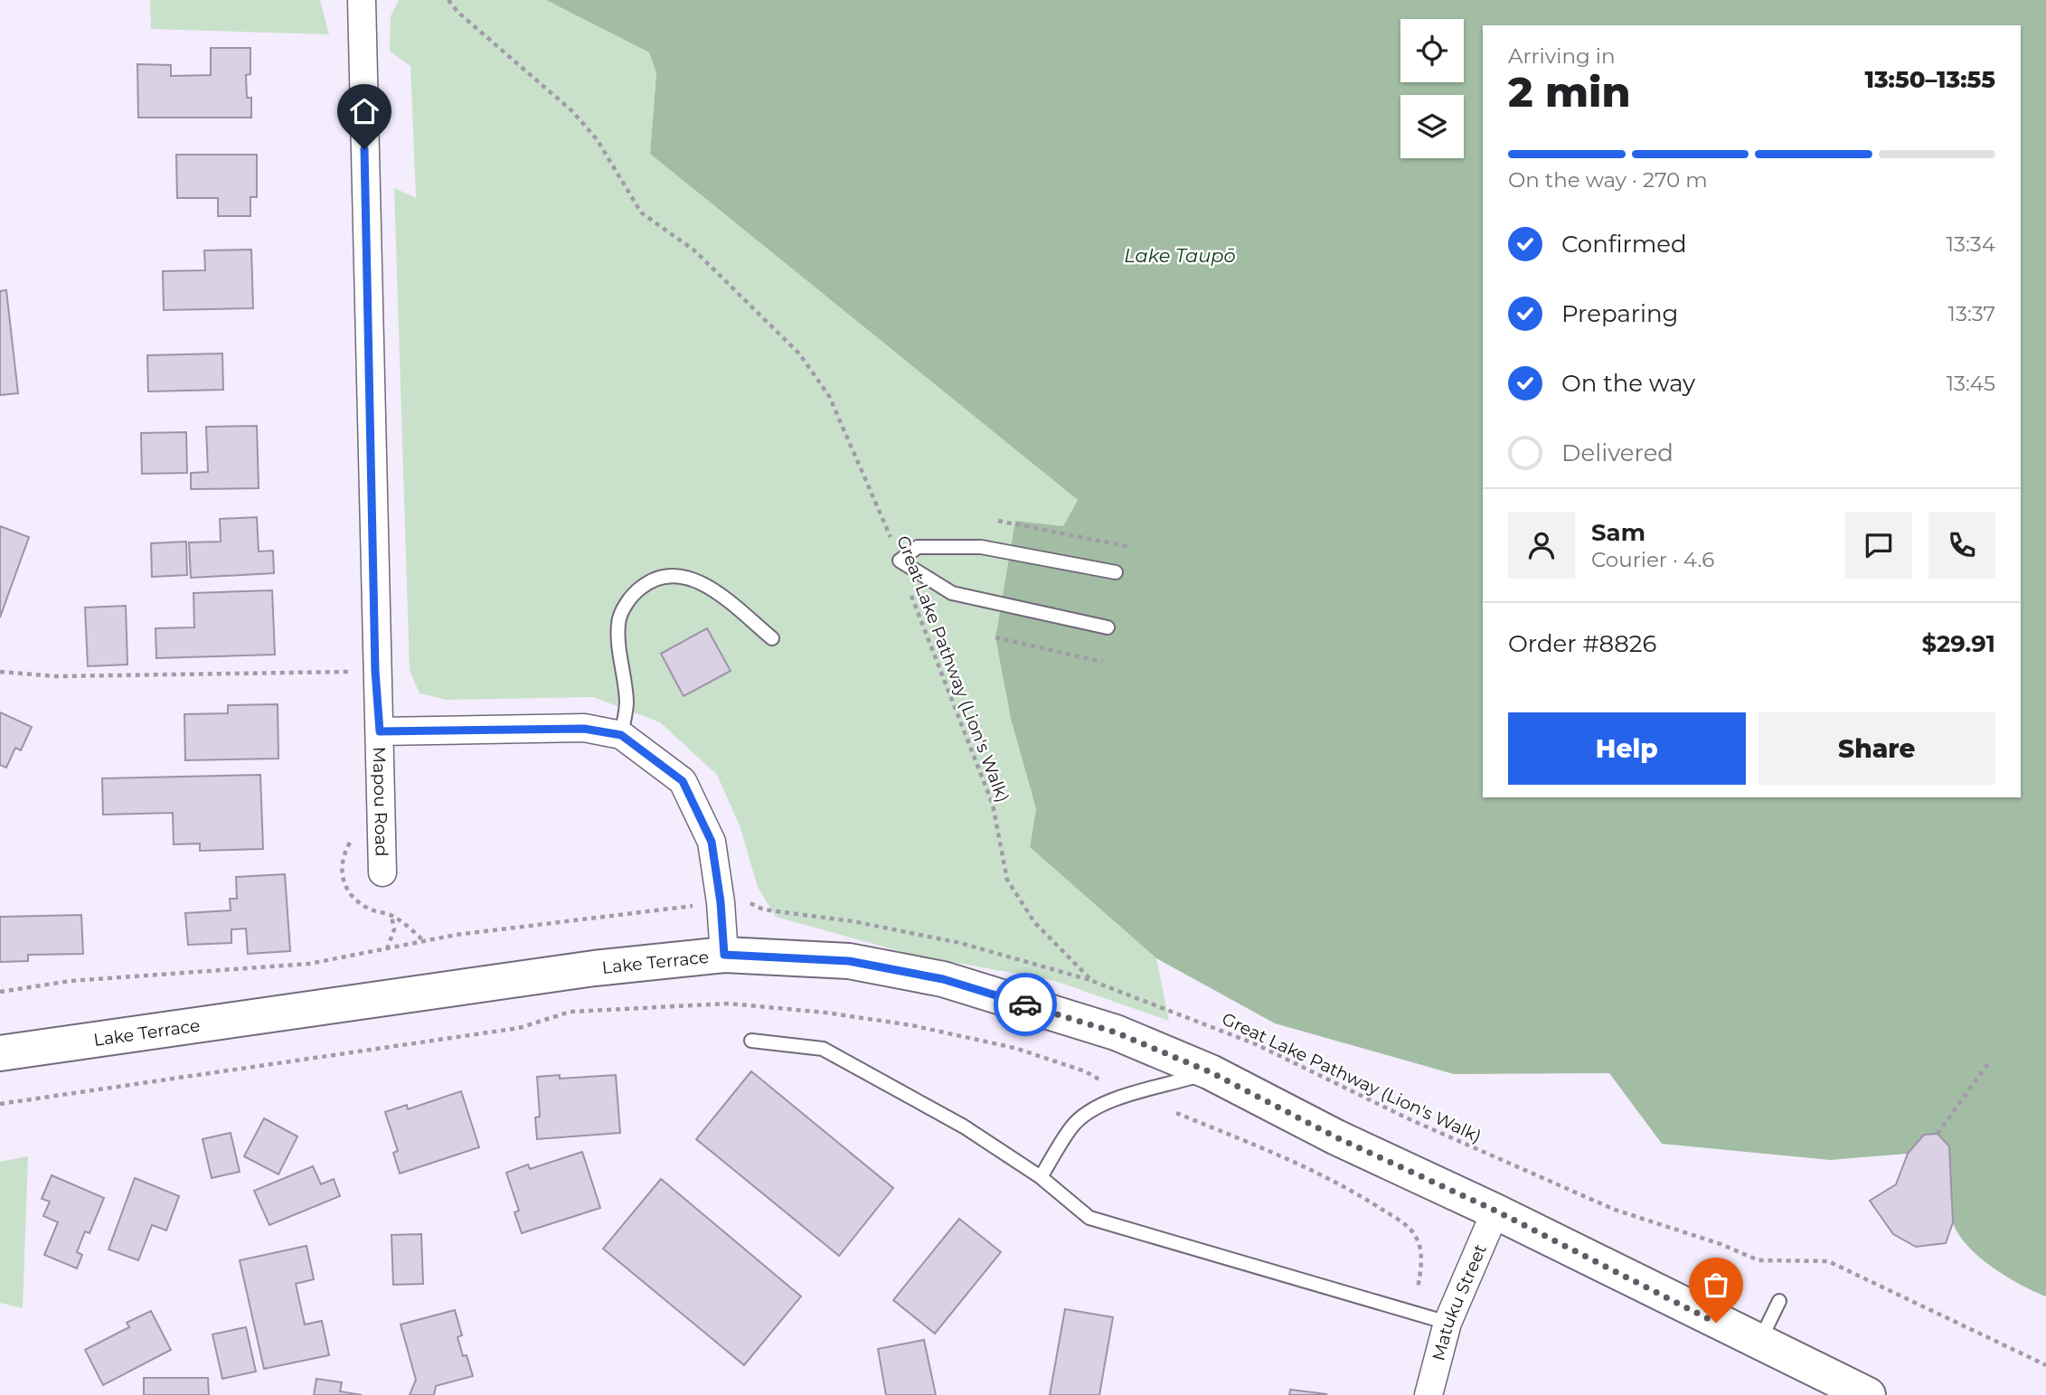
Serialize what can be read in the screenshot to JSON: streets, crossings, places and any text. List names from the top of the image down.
{
  "streets": {
    "main road": ["Lake Terrace"],
    "street": ["Mapou Road", "Matuku Street"],
    "path": ["Great Lake Pathway (Lion's Walk)"]
  },
  "crossings": [
    ["Mapou Road", "Lake Terrace"],
    ["Lake Terrace", "Matuku Street"]
  ],
  "water": ["Lake Taupō"],
  "page": {
    "heading": ["2 min", "Arriving in", "13:50–13:55"],
    "panel": [
      "Sam",
      "Courier · 4.6",
      "Order #8826",
      "$29.91"
    ],
    "bar": "On the way · 270 m",
    "list": [
      ["Confirmed", "13:34"],
      ["Preparing", "13:37"],
      ["On the way", "13:45"],
      "Delivered"
    ],
    "buttons": ["Help", "Share"]
  }
}
